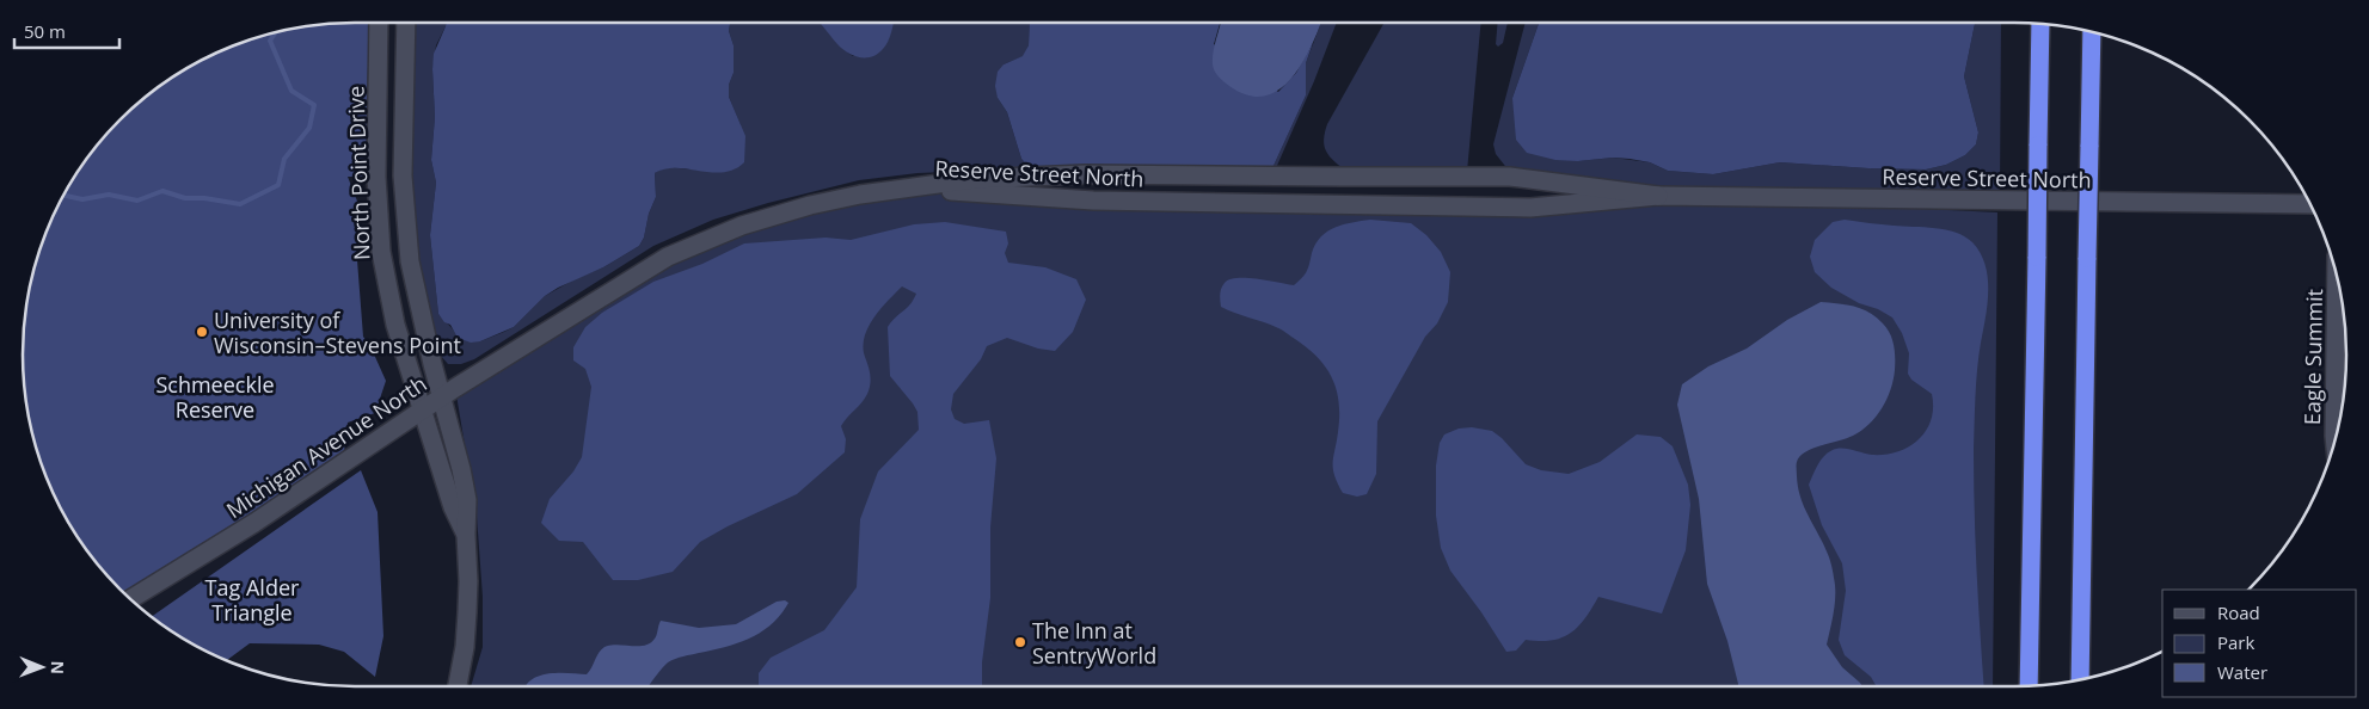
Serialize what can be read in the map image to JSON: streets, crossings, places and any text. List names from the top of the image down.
{
  "streets": {
    "street": [
      "North Point Drive",
      "Reserve Street North",
      "Eagle Summit",
      "Michigan Avenue North"
    ]
  },
  "crossings": [
    ["North Point Drive", "Michigan Avenue North"],
    ["Reserve Street North", "Michigan Avenue North"]
  ],
  "parks": ["Schmeeckle Reserve", "Tag Alder Triangle"],
  "places": ["University of Wisconsin–Stevens Point", "The Inn at SentryWorld"],
  "legend": ["Road", "Park", "Water"],
  "scale_bar": "50 m",
  "north": "right"
}
